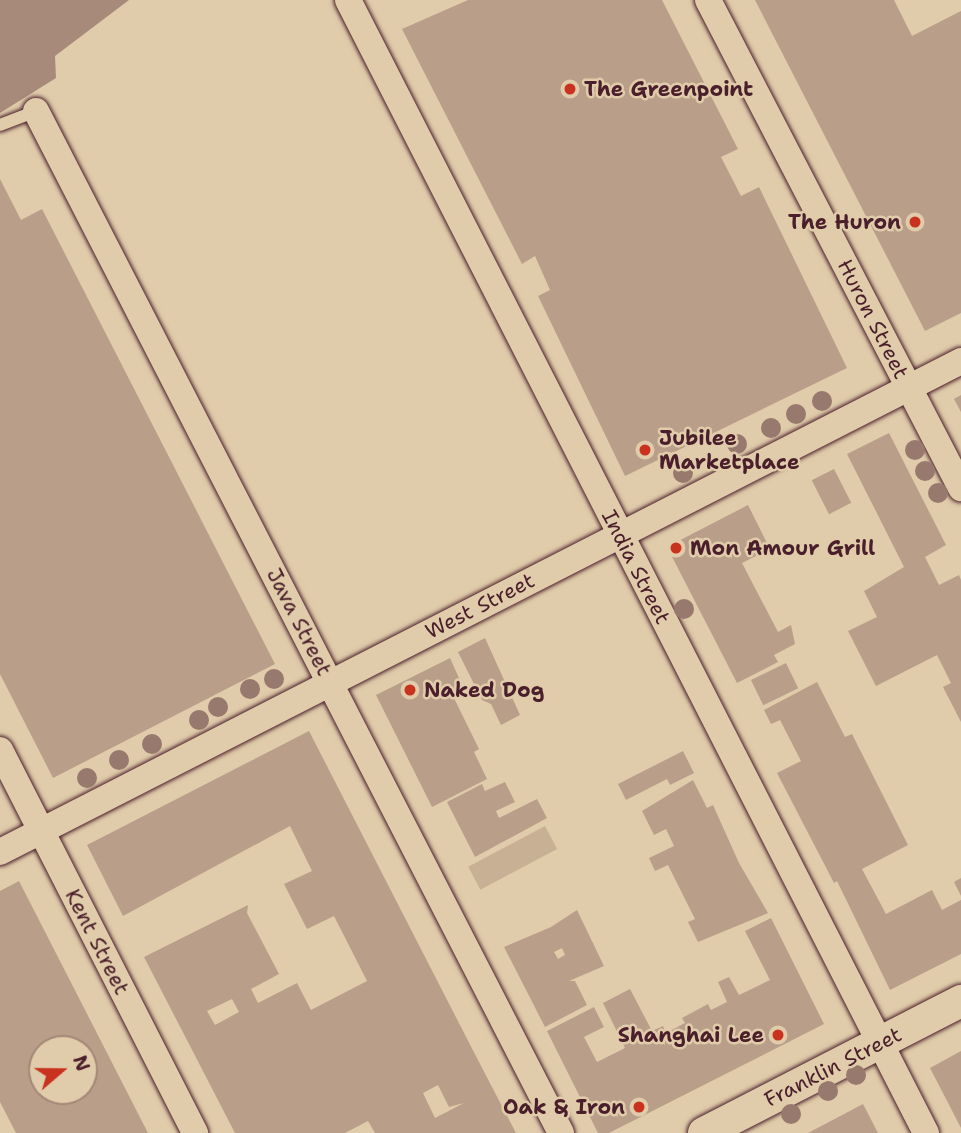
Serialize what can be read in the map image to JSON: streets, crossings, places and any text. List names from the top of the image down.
{
  "streets": {
    "street": [
      "Huron Street",
      "India Street",
      "West Street",
      "Java Street",
      "Kent Street",
      "Franklin Street"
    ]
  },
  "crossings": [
    ["Huron Street", "West Street"],
    ["India Street", "West Street"],
    ["India Street", "Franklin Street"],
    ["West Street", "Java Street"],
    ["West Street", "Kent Street"]
  ],
  "places": [
    "The Greenpoint",
    "The Huron",
    "Jubilee Marketplace",
    "Mon Amour Grill",
    "Naked Dog",
    "Shanghai Lee",
    "Oak & Iron"
  ],
  "north": "right"
}
